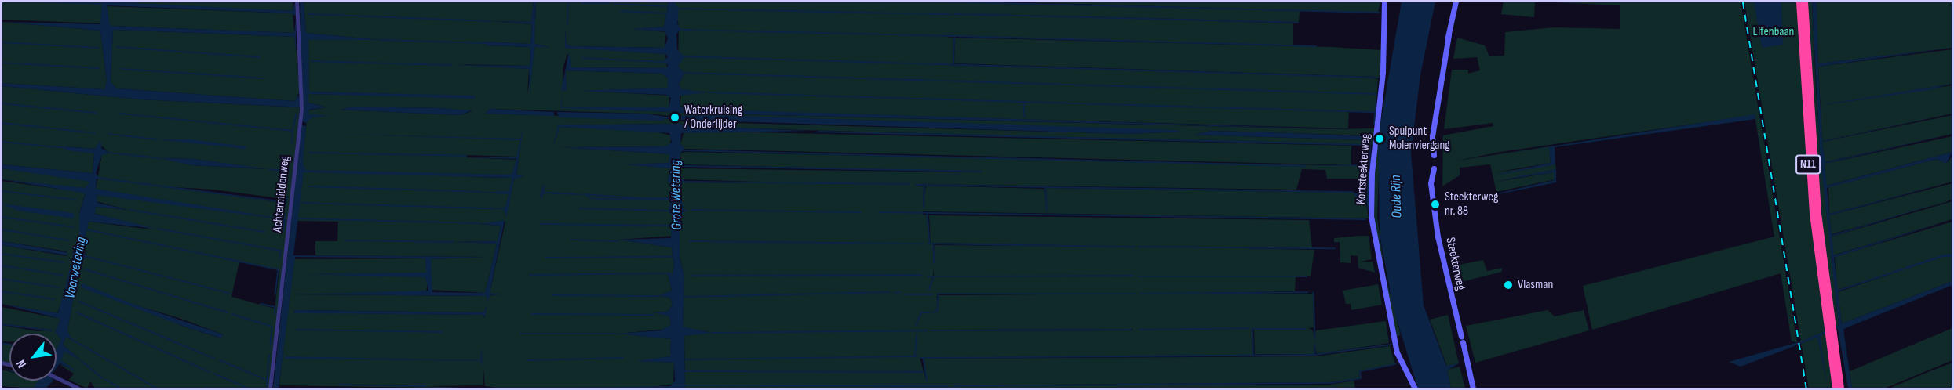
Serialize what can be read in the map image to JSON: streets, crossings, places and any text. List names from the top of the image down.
{
  "streets": {
    "highway": ["N11"],
    "main road": ["Kortsteekterweg", "Steekterweg"],
    "street": ["Achtermiddenweg"]
  },
  "water": ["Grote Wetering", "Oude Rijn", "Voorwetering"],
  "parks": ["Elfenbaan"],
  "places": [
    "Waterkruising / Onderlijder",
    "Spuipunt Molenviergang",
    "Steekterweg nr. 88",
    "Vlasman"
  ],
  "north": "bottom left"
}
